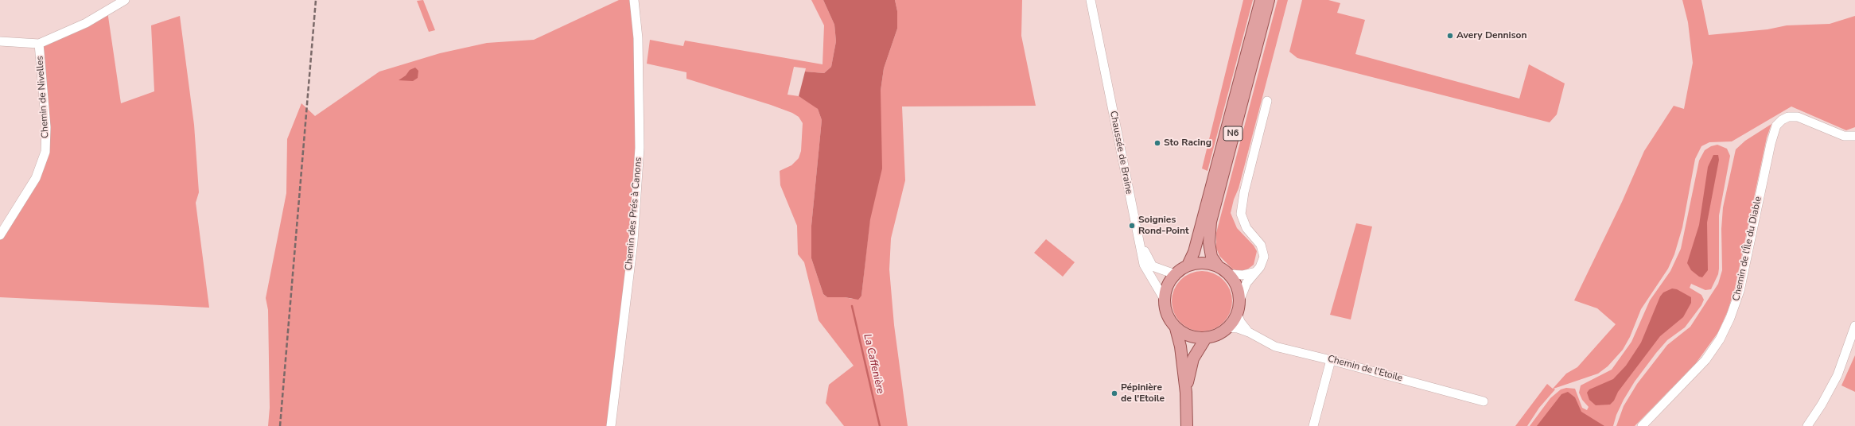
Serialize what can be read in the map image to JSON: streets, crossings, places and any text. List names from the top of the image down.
{
  "streets": {
    "main road": ["N6"],
    "street": [
      "Chemin de Nivelles",
      "Chaussée de Braine",
      "Chemin des Prés à Canons",
      "Chemin de l'Île du Diable",
      "Chemin de l'Etoile"
    ]
  },
  "crossings": [
    ["N6", "Chaussée de Braine"],
    ["N6", "Chemin de l'Etoile"],
    ["Chaussée de Braine", "Chemin de l'Etoile"]
  ],
  "water": ["La Caffenière"],
  "places": [
    "Avery Dennison",
    "Sto Racing",
    "Soignies Rond-Point",
    "Pépinière de l'Etoile"
  ]
}
